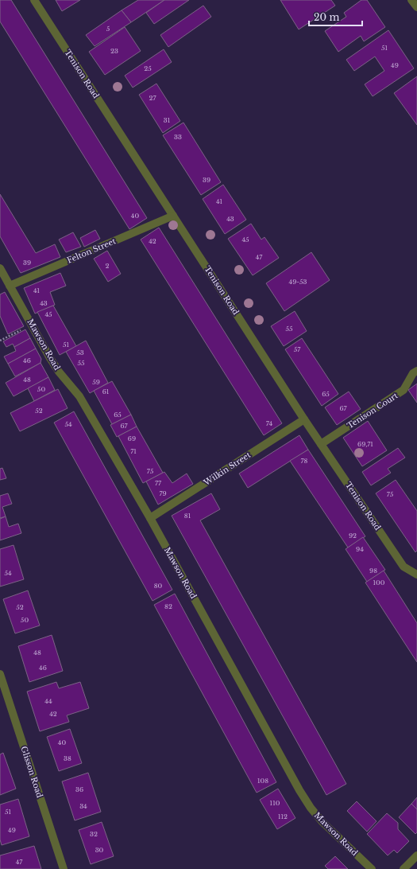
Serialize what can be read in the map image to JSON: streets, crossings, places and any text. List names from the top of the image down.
{
  "streets": {
    "street": [
      "Tenison Road",
      "Felton Street",
      "Mawson Road",
      "Tenison Court",
      "Wilkin Street",
      "Glisson Road"
    ]
  },
  "crossings": [
    ["Tenison Road", "Felton Street"],
    ["Tenison Road", "Tenison Court"],
    ["Tenison Road", "Wilkin Street"],
    ["Felton Street", "Mawson Road"],
    ["Mawson Road", "Wilkin Street"]
  ],
  "house_numbers": [
    "5",
    "51",
    "23",
    "49",
    "25",
    "27",
    "31",
    "33",
    "39",
    "41",
    "40",
    "43",
    "45",
    "42",
    "47",
    "39",
    "2",
    "49-53",
    "41",
    "43",
    "45",
    "55",
    "51",
    "57",
    "53",
    "46",
    "55",
    "48",
    "59",
    "50",
    "61",
    "65",
    "67",
    "52",
    "65",
    "74",
    "54",
    "67",
    "69",
    "69,71",
    "71",
    "78",
    "75",
    "77",
    "79",
    "75",
    "81",
    "92",
    "94",
    "98",
    "54",
    "100",
    "80",
    "82",
    "52",
    "50",
    "48",
    "46",
    "44",
    "42",
    "40",
    "38",
    "108",
    "36",
    "110",
    "34",
    "51",
    "112",
    "49",
    "32",
    "30",
    "47"
  ],
  "scale_bar": "20 m"
}
